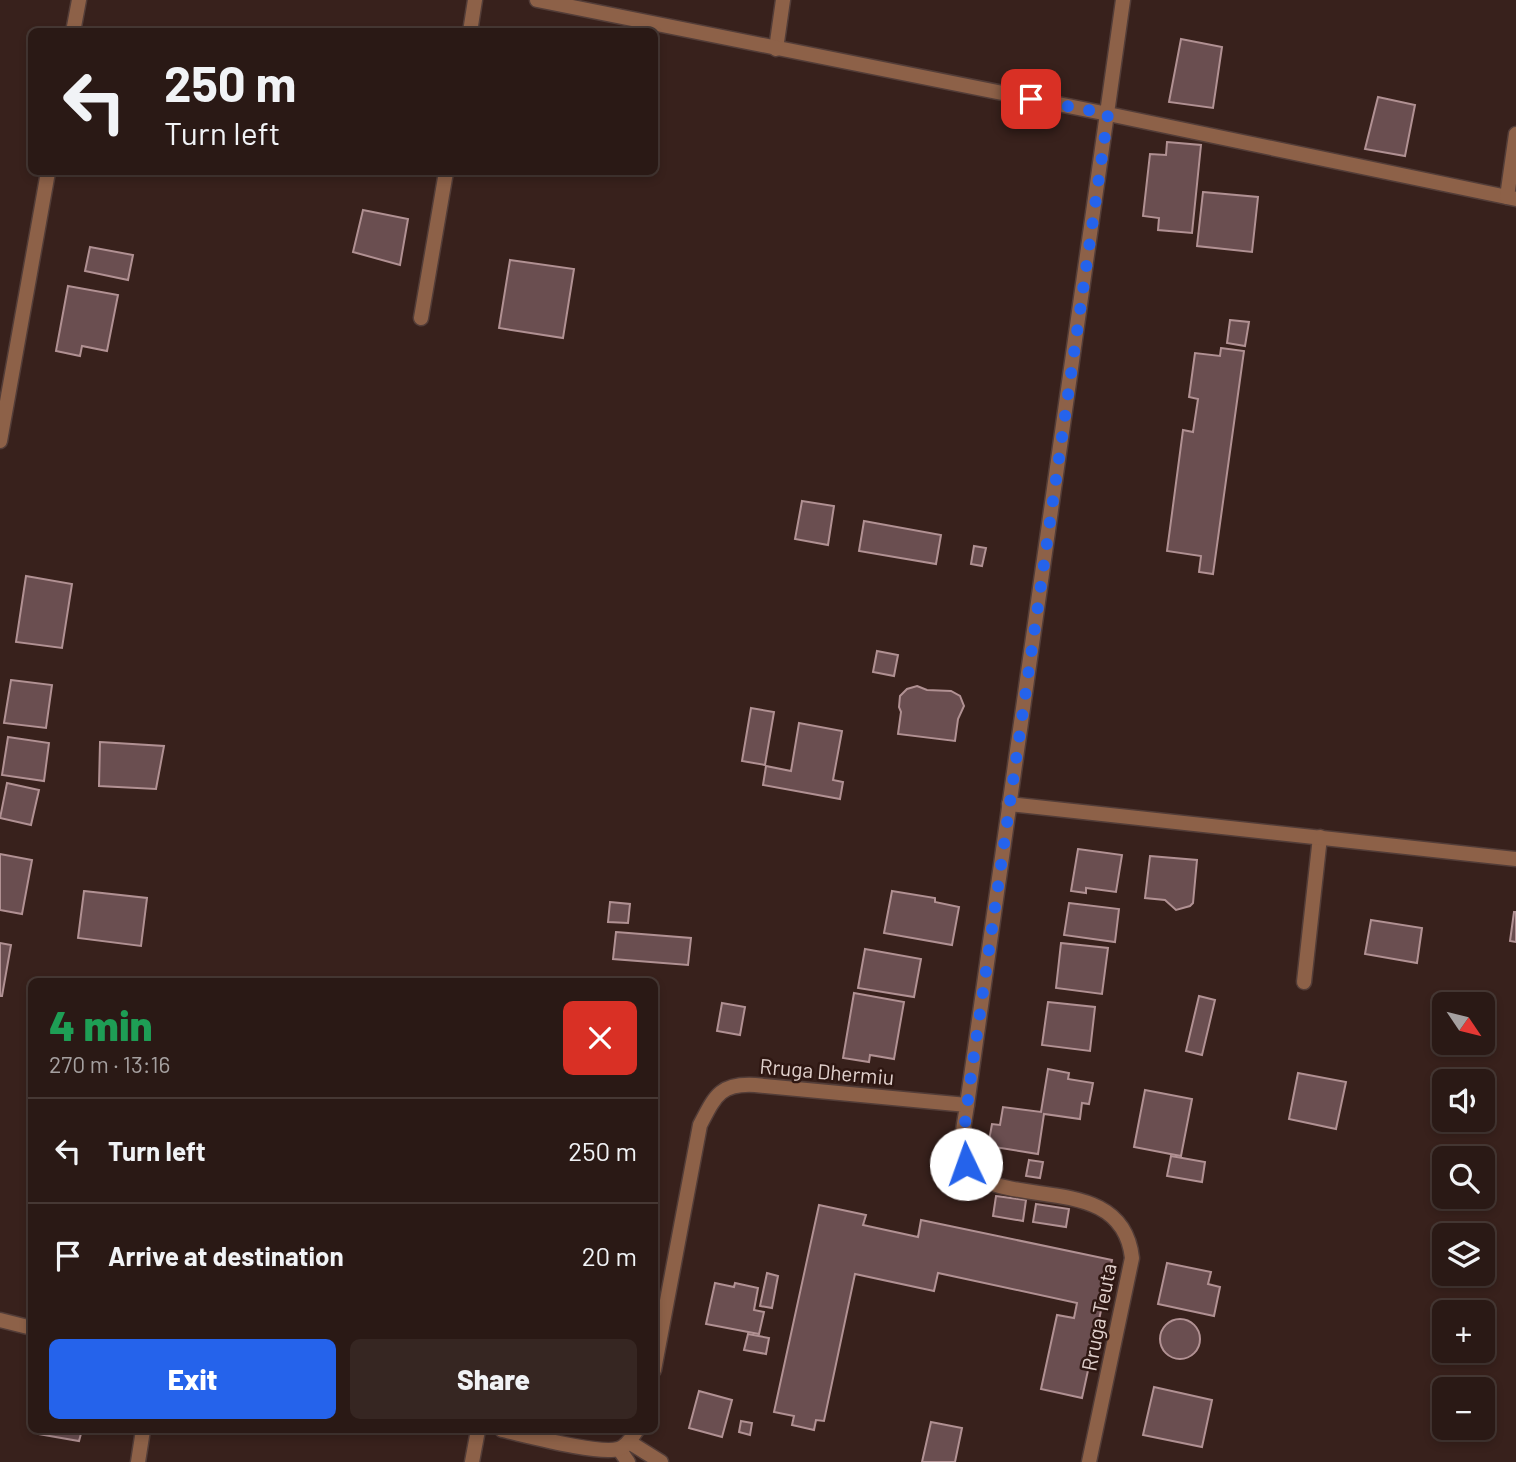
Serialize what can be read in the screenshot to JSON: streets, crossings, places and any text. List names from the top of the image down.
{
  "streets": {
    "street": ["Rruga Dhermiu", "Rruga Teuta"]
  },
  "crossings": [
    ["Rruga Dhermiu", "Rruga Teuta"]
  ],
  "north": "bottom right",
  "page": {
    "turn": ["250 m", "Turn left"],
    "heading": ["4 min", "270 m · 13:16"],
    "map_buttons": ["+", "−"],
    "list": [
      {
        "name": "Turn left",
        "value": "250 m"
      },
      {
        "name": "Arrive at destination",
        "value": "20 m"
      }
    ],
    "buttons": ["Exit", "Share"]
  }
}
